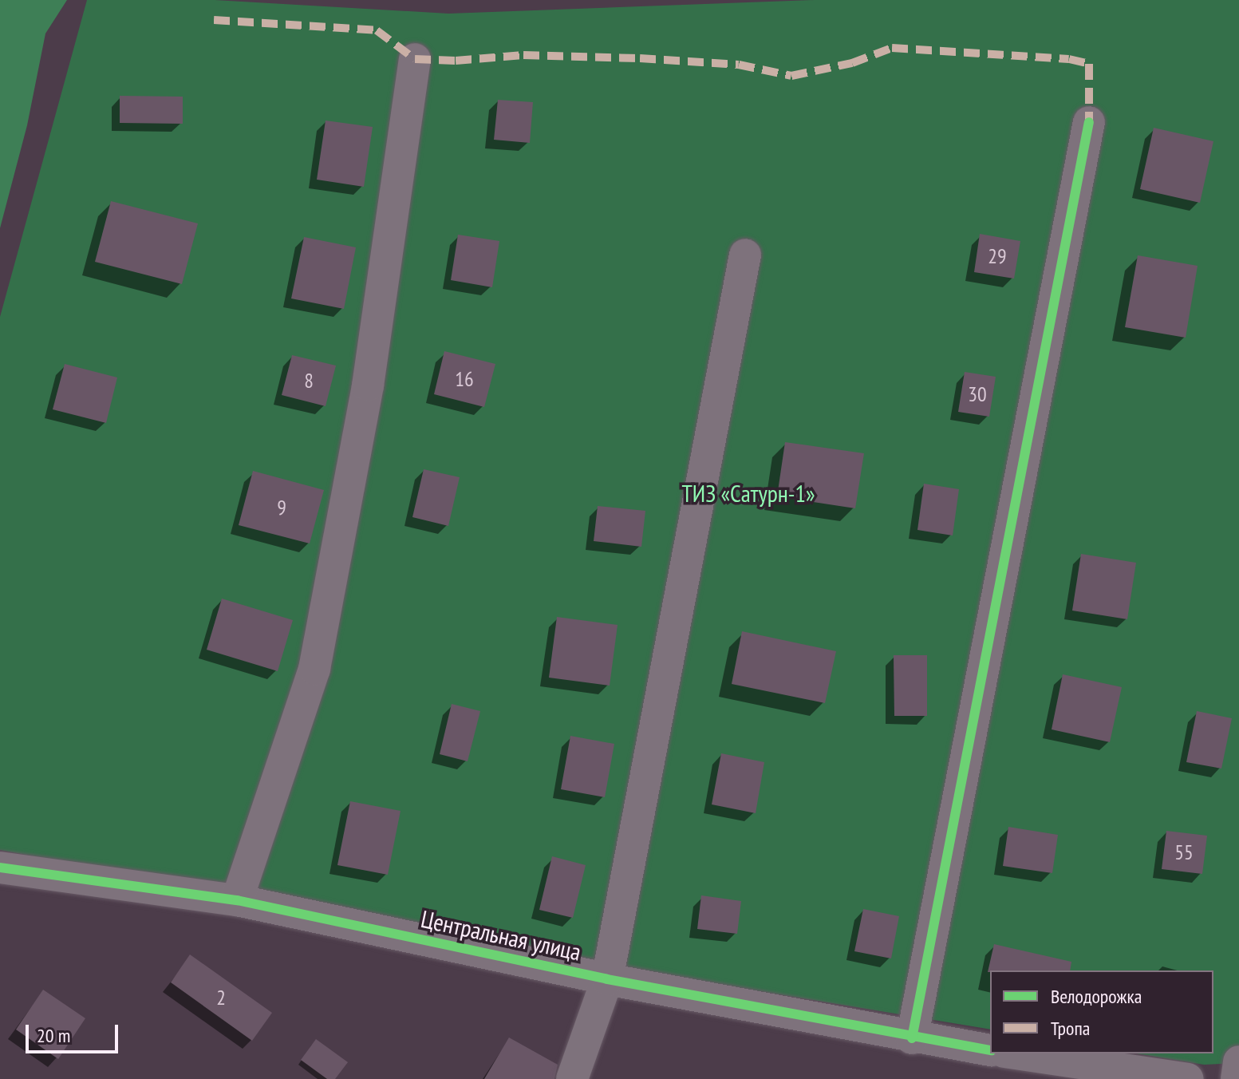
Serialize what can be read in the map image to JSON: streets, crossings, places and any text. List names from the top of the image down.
{
  "streets": {
    "street": ["Центральная улица"]
  },
  "parks": ["ТИЗ «Сатурн-1»"],
  "house_numbers": [
    "29",
    "16",
    "8",
    "30",
    "9",
    "55",
    "2"
  ],
  "legend": ["Велодорожка", "Тропа"],
  "scale_bar": "20 m"
}
